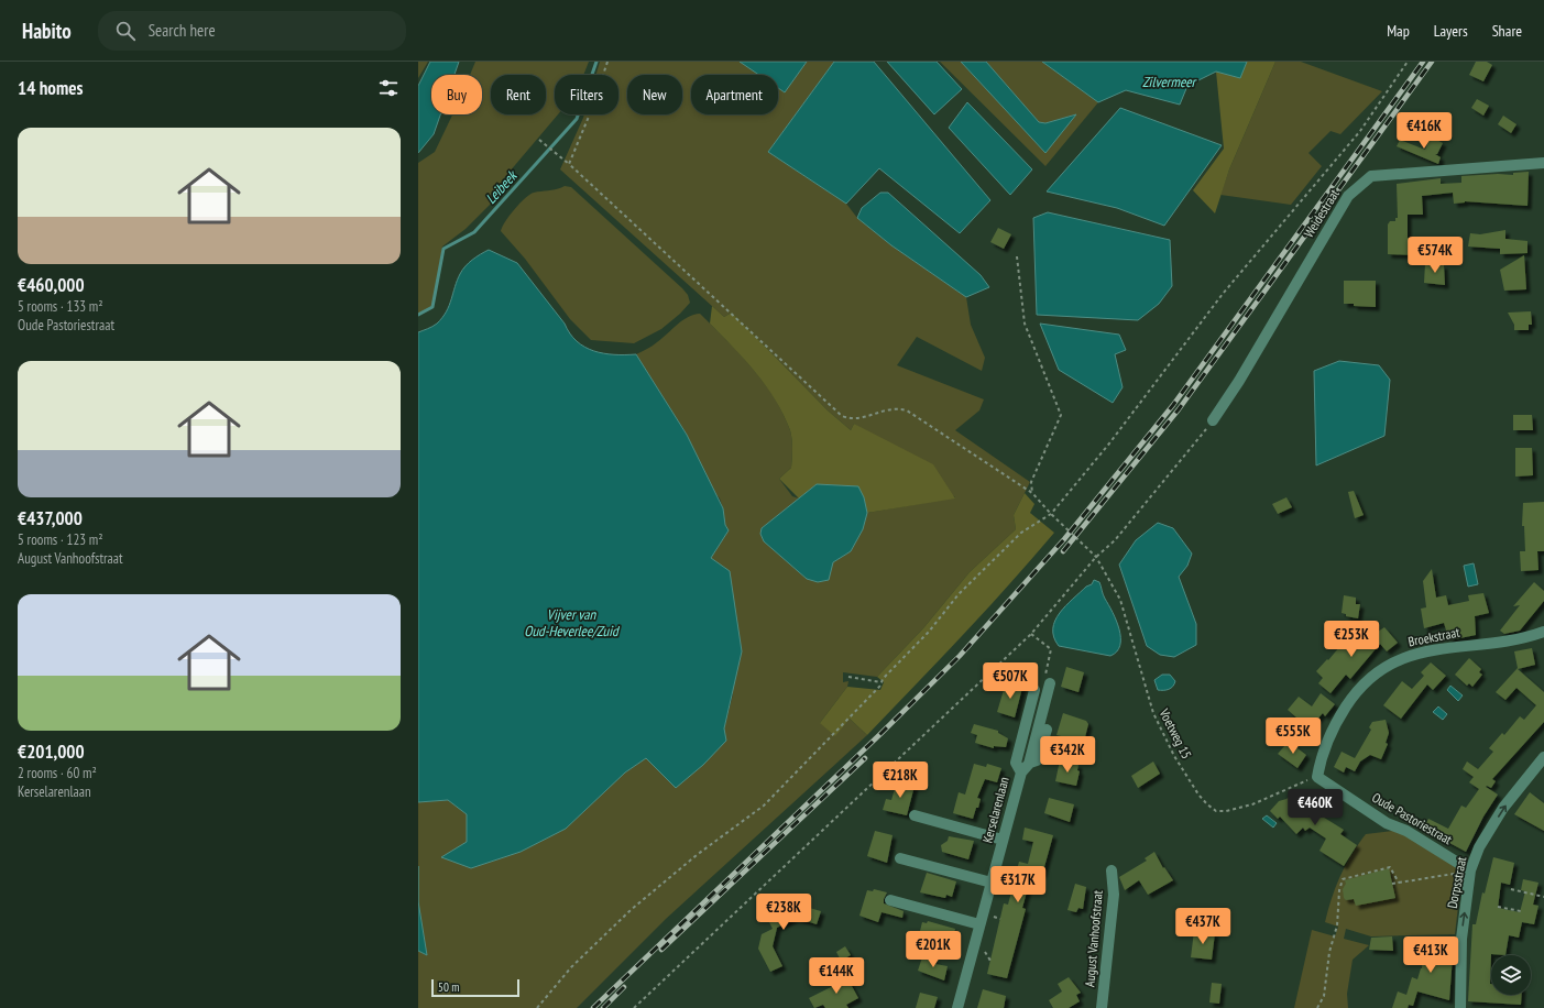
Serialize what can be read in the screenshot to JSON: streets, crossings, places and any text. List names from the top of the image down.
{
  "streets": {
    "street": [
      "Weidestraat",
      "Broekstraat",
      "Kerselarenlaan",
      "Oude Pastoriestraat",
      "Dorpsstraat",
      "August Vanhoofstraat"
    ],
    "path": ["Voetweg 15"]
  },
  "crossings": [
    ["Broekstraat", "Voetweg 15"],
    ["Broekstraat", "Oude Pastoriestraat"],
    ["Voetweg 15", "Oude Pastoriestraat"],
    ["Oude Pastoriestraat", "Dorpsstraat"]
  ],
  "one_way": ["Dorpsstraat"],
  "water": ["Zilvermeer", "Leibeek", "Vijver van Oud-Heverlee/Zuid"],
  "scale_bar": "50 m",
  "page": {
    "header": "Habito",
    "search": "Search here",
    "nav": ["Map", "Layers", "Share"],
    "heading": "14 homes",
    "chip": [
      "Buy",
      "Rent",
      "Filters",
      "New",
      "Apartment"
    ],
    "price": [
      "€416K",
      "€574K",
      "€253K",
      "€507K",
      "€555K",
      "€342K",
      "€218K",
      "€460K",
      "€317K",
      "€238K",
      "€437K",
      "€201K",
      "€413K",
      "€144K"
    ],
    "list": [
      {
        "name": "€460,000",
        "note": "5 rooms · 133 m² · Oude Pastoriestraat"
      },
      {
        "name": "€437,000",
        "note": "5 rooms · 123 m² · August Vanhoofstraat"
      },
      {
        "name": "€201,000",
        "note": "2 rooms · 60 m² · Kerselarenlaan"
      }
    ],
    "scale": "50 m"
  }
}
